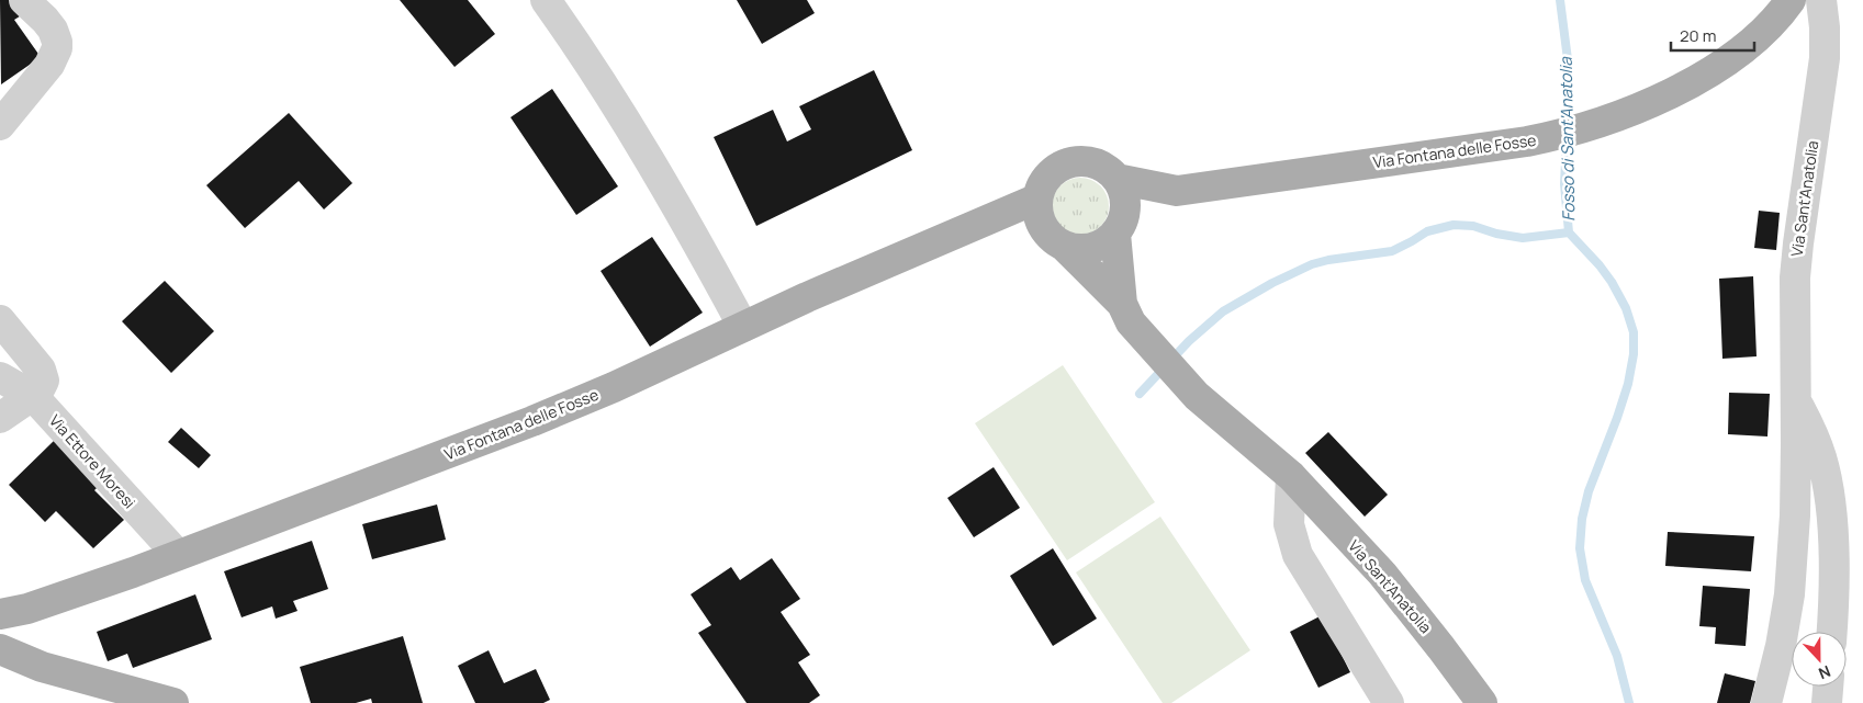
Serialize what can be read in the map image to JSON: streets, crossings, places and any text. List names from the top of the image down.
{
  "streets": {
    "main road": ["Via Fontana delle Fosse", "Via Sant'Anatolia"],
    "street": ["Via Ettore Moresi"]
  },
  "crossings": [
    ["Via Fontana delle Fosse", "Via Sant'Anatolia"],
    ["Via Fontana delle Fosse", "Via Ettore Moresi"]
  ],
  "water": ["Fosso di Sant'Anatolia"],
  "scale_bar": "20 m",
  "north": "bottom"
}
